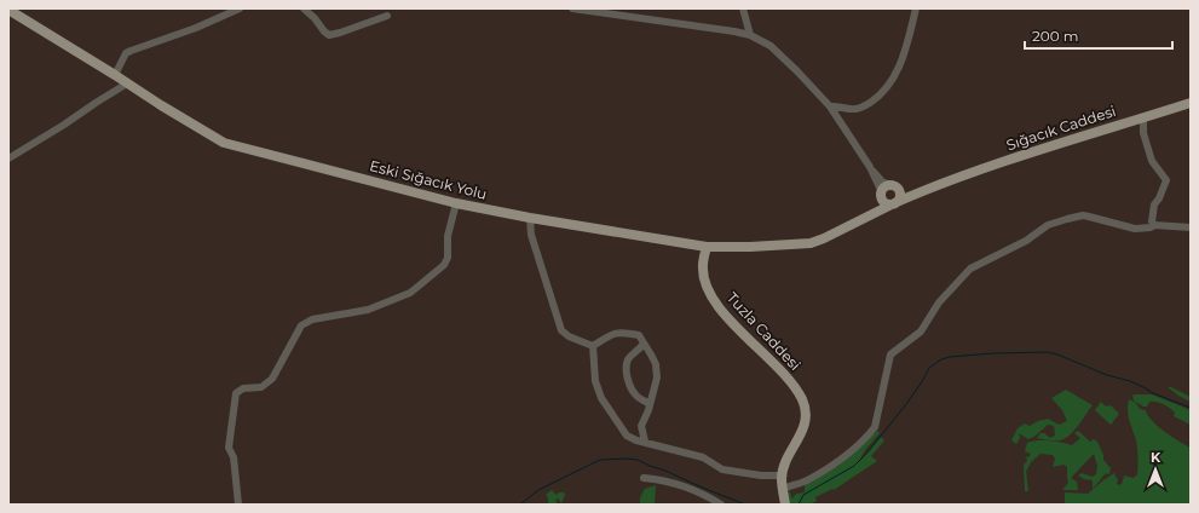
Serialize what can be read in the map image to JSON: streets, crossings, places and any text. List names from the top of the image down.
{
  "streets": {
    "main road": ["Sığacık Caddesi", "Eski Sığacık Yolu", "Tuzla Caddesi"]
  },
  "crossings": [
    ["Sığacık Caddesi", "Eski Sığacık Yolu"],
    ["Eski Sığacık Yolu", "Tuzla Caddesi"]
  ],
  "scale_bar": "200 m",
  "north": "top"
}
